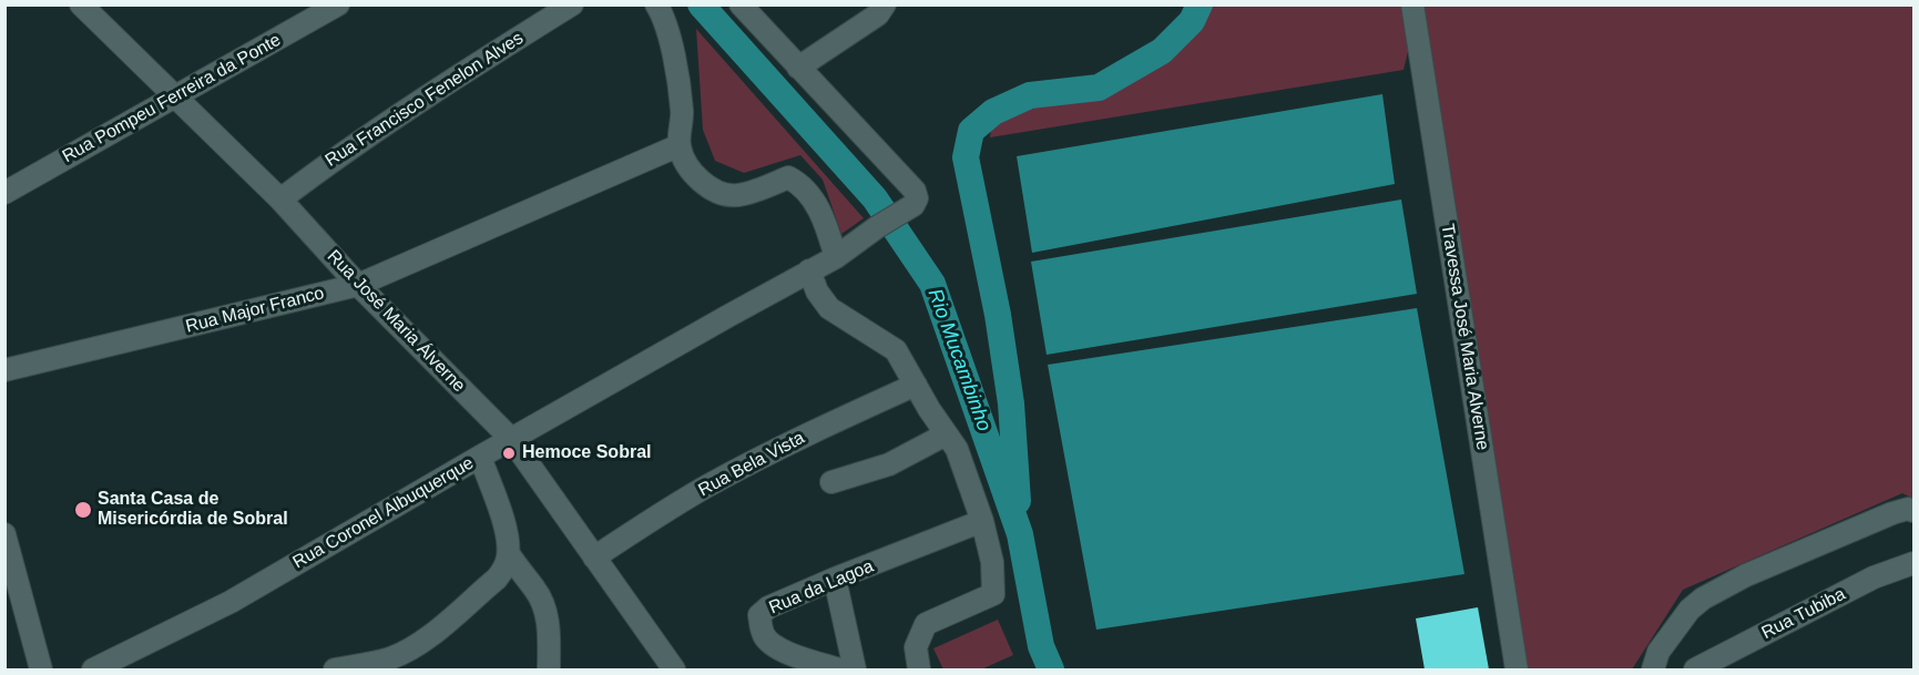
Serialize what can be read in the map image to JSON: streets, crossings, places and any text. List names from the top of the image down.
{
  "streets": {
    "street": [
      "Rua Pompeu Ferreira da Ponte",
      "Rua Francisco Fenelon Alves",
      "Rua Major Franco",
      "Rua José Maria Álverne",
      "Travessa José Maria Alverne",
      "Rua Bela Vista",
      "Rua Coronel Albuquerque",
      "Rua da Lagoa",
      "Rua Tubiba"
    ]
  },
  "crossings": [
    ["Rua Pompeu Ferreira da Ponte", "Rua José Maria Álverne"],
    ["Rua Francisco Fenelon Alves", "Rua José Maria Álverne"],
    ["Rua Major Franco", "Rua José Maria Álverne"],
    ["Rua José Maria Álverne", "Rua Bela Vista"],
    ["Rua José Maria Álverne", "Rua Coronel Albuquerque"]
  ],
  "water": ["Rio Mucambinho"],
  "places": ["Hemoce Sobral", "Santa Casa de Misericórdia de Sobral"]
}
